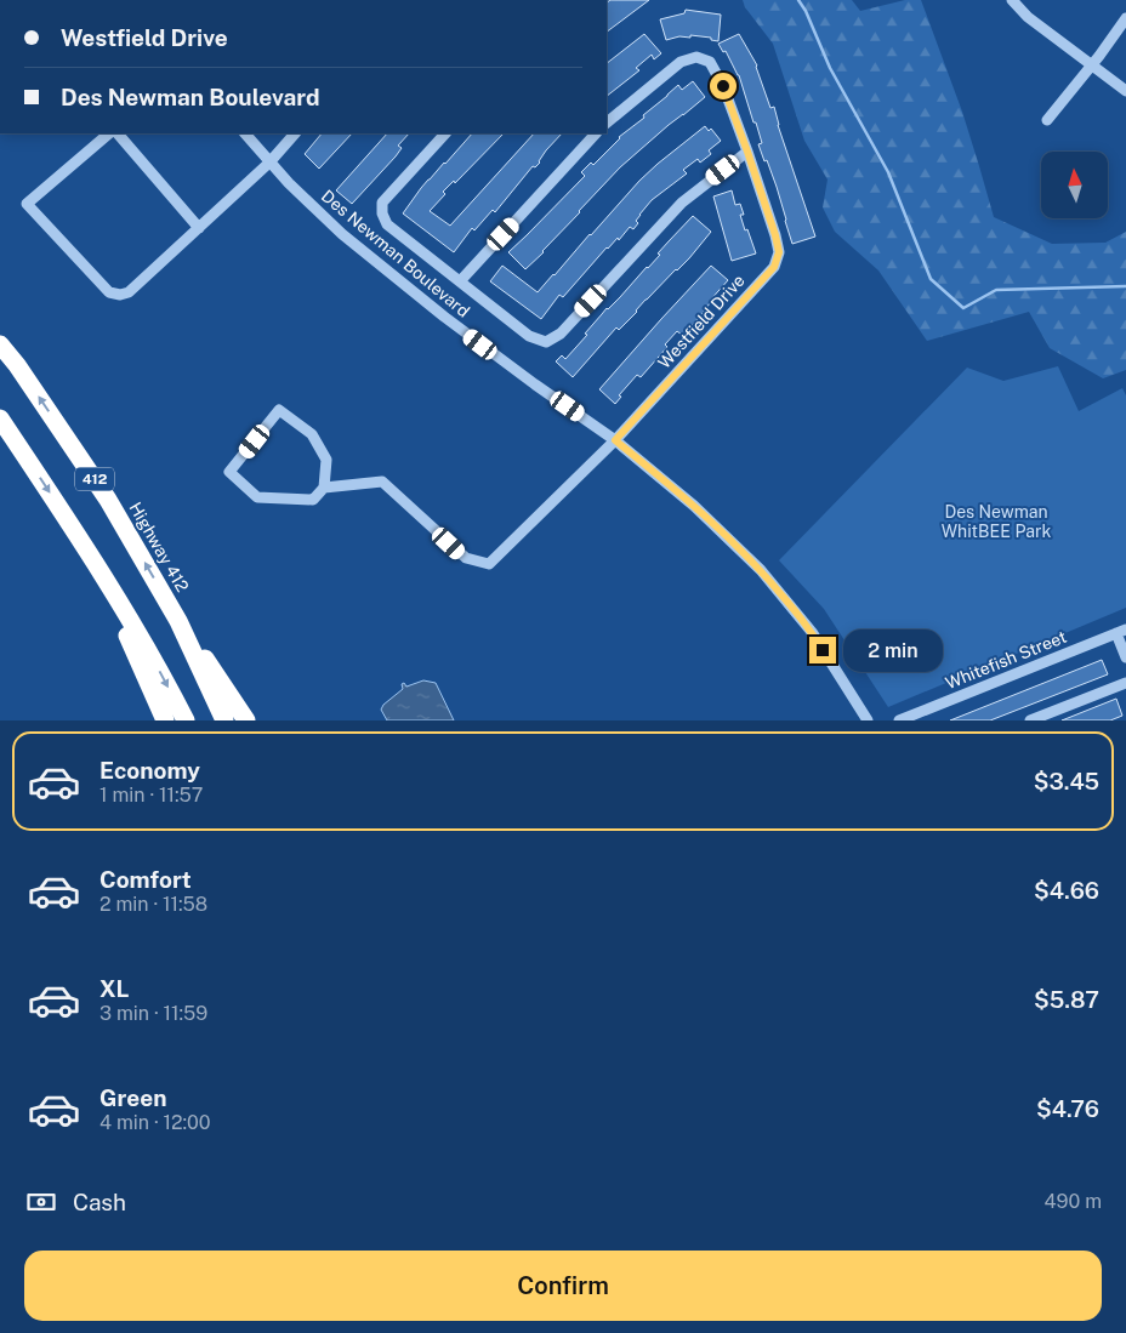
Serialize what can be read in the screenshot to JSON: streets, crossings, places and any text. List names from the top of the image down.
{
  "streets": {
    "highway": ["412", "Highway 412"],
    "street": ["Des Newman Boulevard", "Westfield Drive", "Whitefish Street"]
  },
  "crossings": [
    ["Des Newman Boulevard", "Westfield Drive"]
  ],
  "parks": ["Des Newman WhitBEE Park"],
  "north": "top",
  "page": {
    "banner": ["Westfield Drive", "Des Newman Boulevard"],
    "bubble": "2 min",
    "list": [
      {
        "name": "Economy",
        "note": "1 min · 11:57",
        "value": "$3.45"
      },
      {
        "name": "Comfort",
        "note": "2 min · 11:58",
        "value": "$4.66"
      },
      {
        "name": "XL",
        "note": "3 min · 11:59",
        "value": "$5.87"
      },
      {
        "name": "Green",
        "note": "4 min · 12:00",
        "value": "$4.76"
      }
    ],
    "pay": ["Cash", "490 m"],
    "buttons": "Confirm"
  }
}
